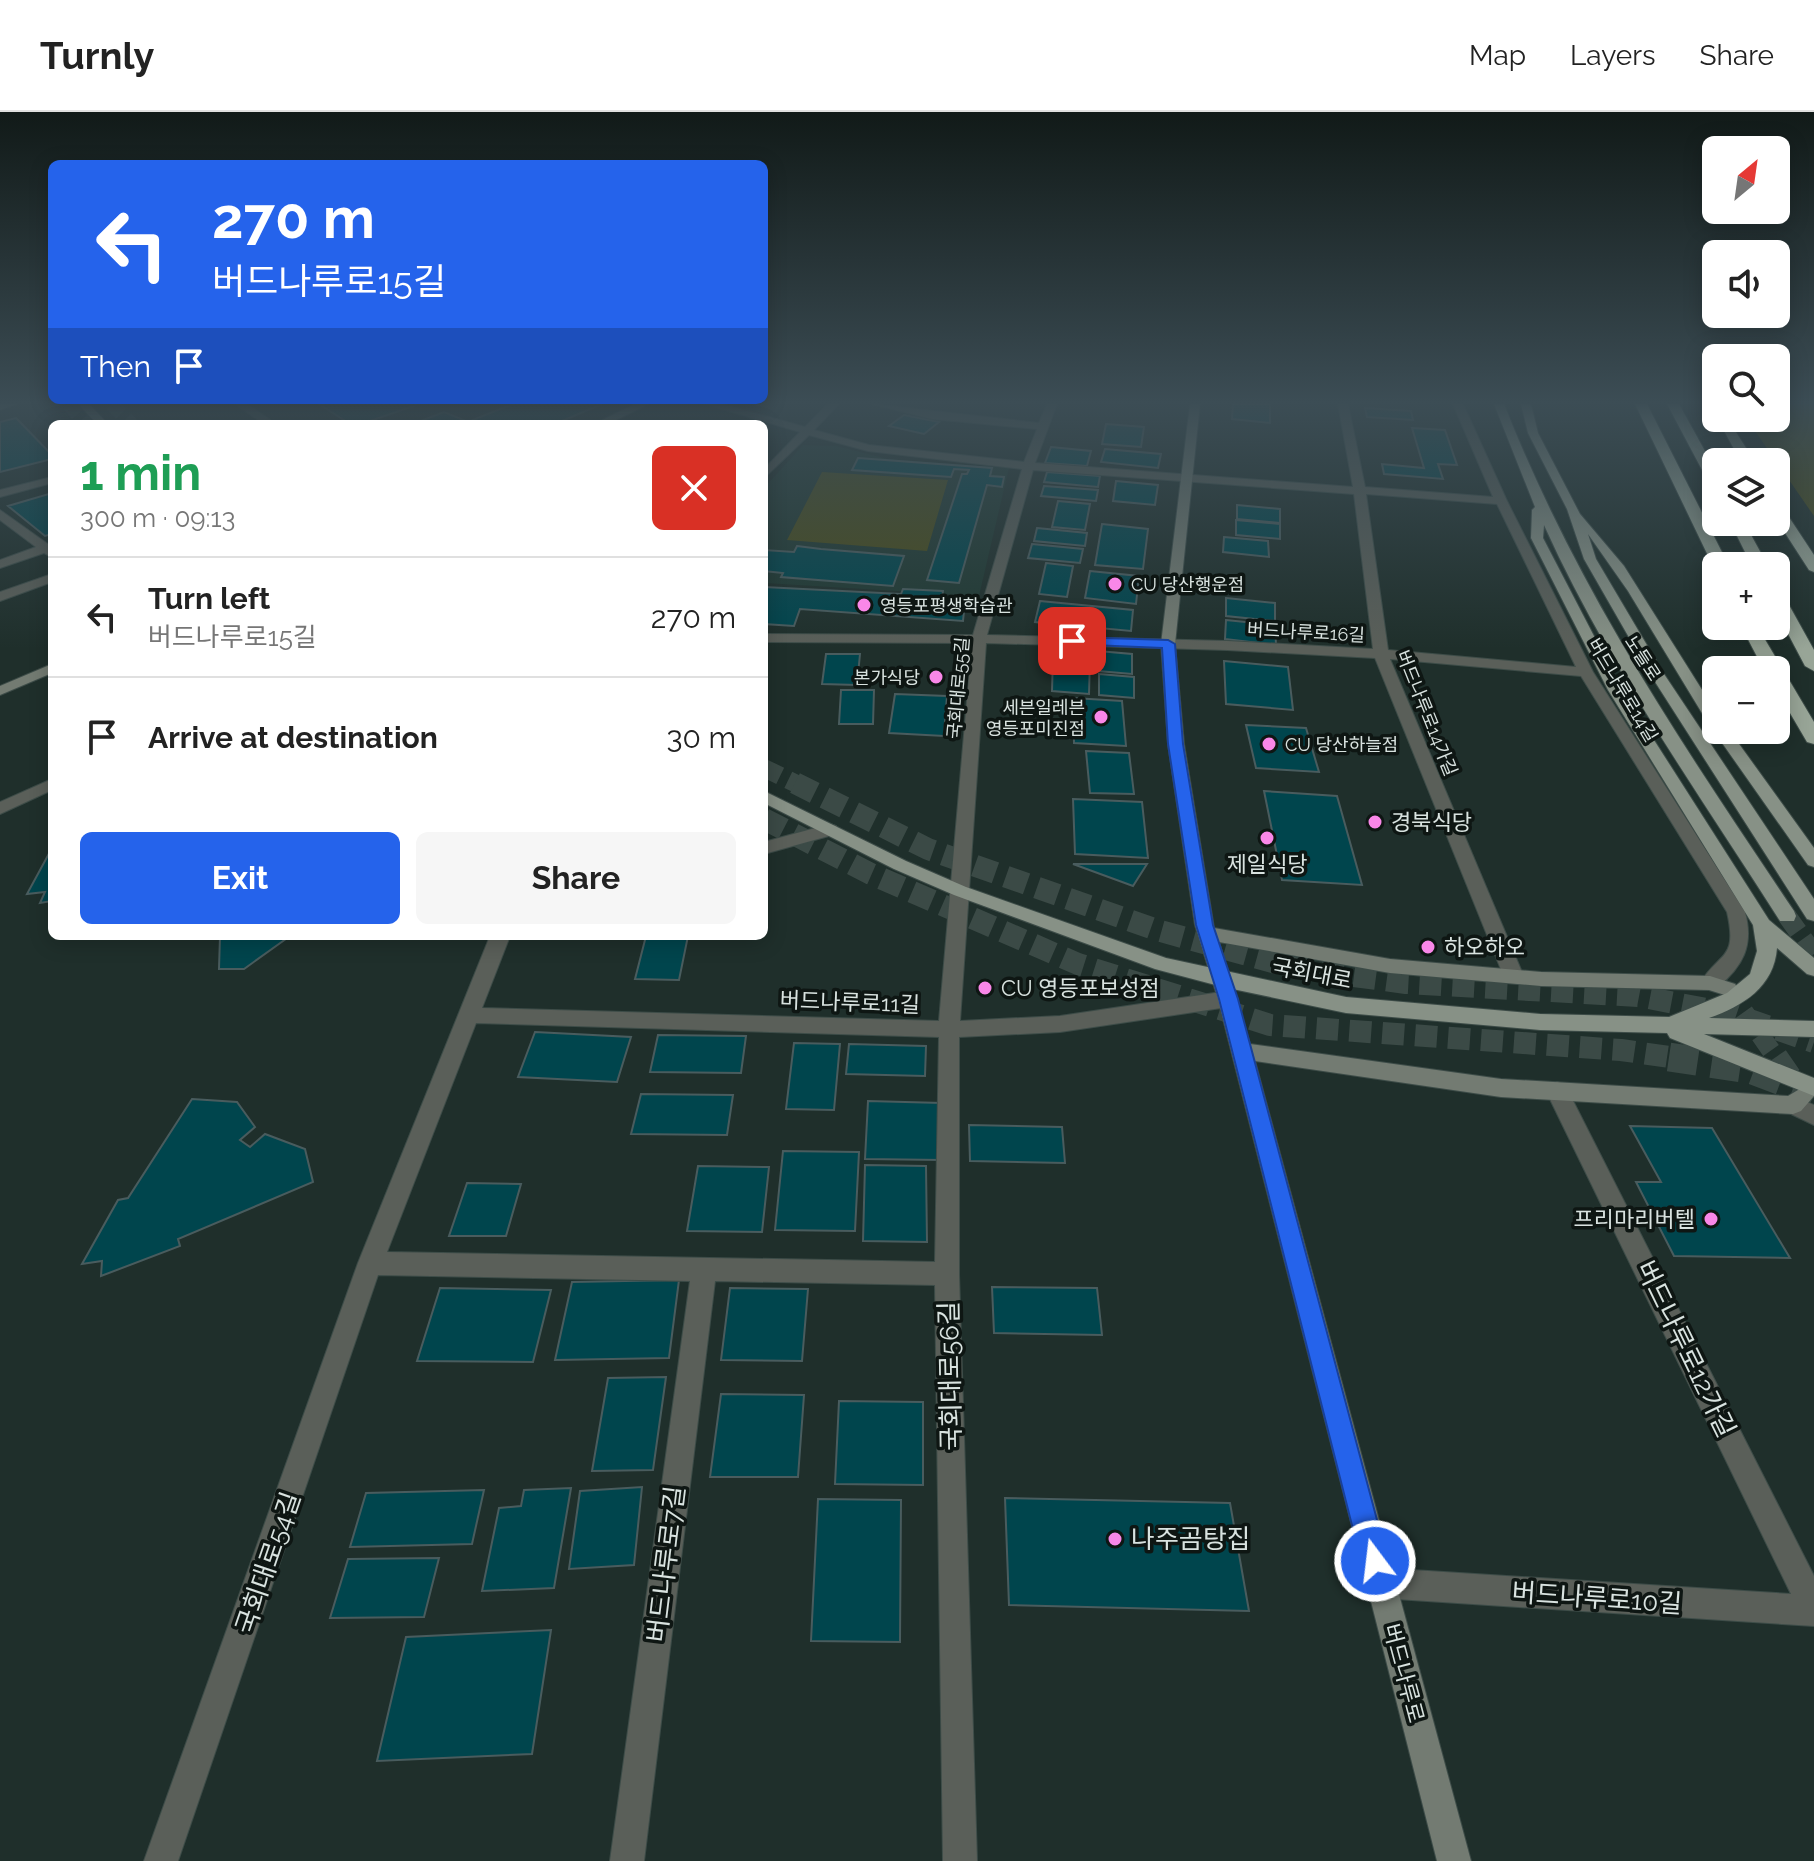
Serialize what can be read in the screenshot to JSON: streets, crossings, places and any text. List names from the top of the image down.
{
  "streets": {
    "main road": ["노들로", "국회대로", "버드나루로"],
    "street": [
      "버드나루로16길",
      "국회대로55길",
      "버드나루로14길",
      "버드나루로14가길",
      "버드나루로11길",
      "버드나루로12가길",
      "국회대로56길",
      "국회대로54길",
      "버드나루로7길",
      "버드나루로10길"
    ]
  },
  "crossings": [
    ["버드나루로16길", "국회대로55길"],
    ["버드나루로16길", "버드나루로14길"],
    ["버드나루로16길", "버드나루로14가길"],
    ["버드나루로16길", "버드나루로"],
    ["국회대로55길", "국회대로"],
    ["국회대로55길", "국회대로56길"],
    ["국회대로", "버드나루로11길"],
    ["국회대로", "국회대로56길"],
    ["국회대로", "버드나루로"],
    ["버드나루로11길", "국회대로56길"],
    ["버드나루로11길", "국회대로54길"],
    ["버드나루로11길", "버드나루로"],
    ["버드나루로12가길", "버드나루로10길"],
    ["버드나루로10길", "버드나루로"]
  ],
  "places": [
    "CU 당산행운점",
    "영등포평생학습관",
    "본가식당",
    "세븐일레븐 영등포미진점",
    "CU 당산하늘점",
    "경북식당",
    "제일식당",
    "하오하오",
    "CU 영등포보성점",
    "프리마리버텔",
    "나주곰탕집"
  ],
  "north": "top right",
  "page": {
    "header": "Turnly",
    "nav": ["Map", "Layers", "Share"],
    "map_buttons": ["+", "−"],
    "turn": ["270 m", "버드나루로15길"],
    "then": "Then",
    "heading": ["1 min", "300 m · 09:13"],
    "list": [
      {
        "name": "Turn left",
        "note": "버드나루로15길",
        "value": "270 m"
      },
      {
        "name": "Arrive at destination",
        "value": "30 m"
      }
    ],
    "buttons": ["Exit", "Share"]
  }
}
